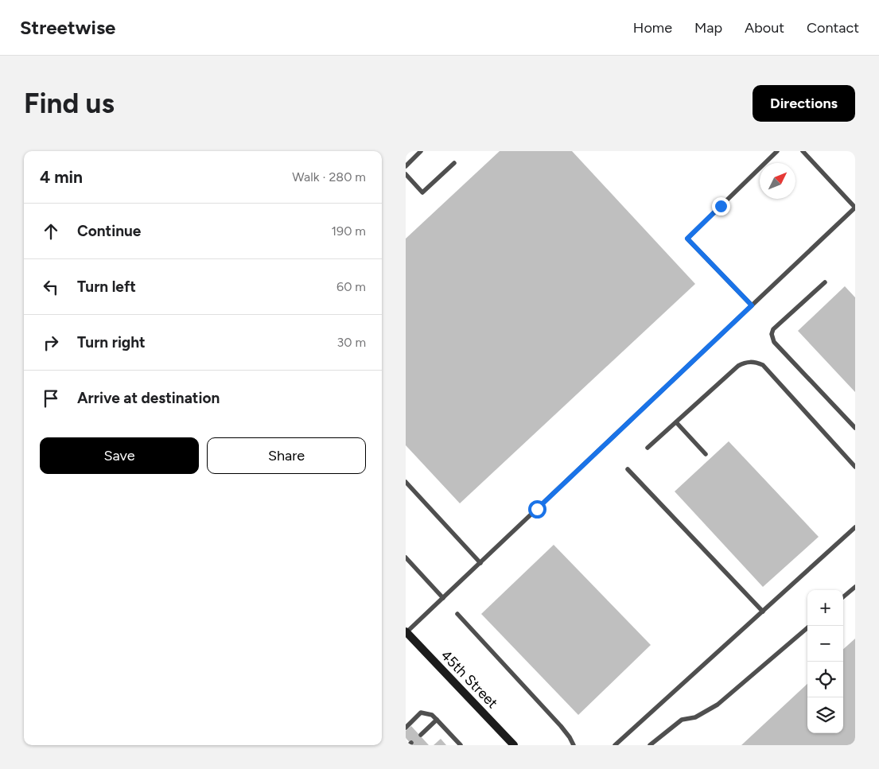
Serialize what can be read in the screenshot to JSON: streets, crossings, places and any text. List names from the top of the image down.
{
  "streets": {
    "main road": ["45th Street"]
  },
  "north": "top right",
  "page": {
    "header": "Streetwise",
    "nav": [
      "Home",
      "Map",
      "About",
      "Contact"
    ],
    "buttons": [
      "Directions",
      ["Save", "Share"]
    ],
    "title": "Find us",
    "heading": ["4 min", "Walk · 280 m"],
    "list": [
      ["Continue", "190 m"],
      ["Turn left", "60 m"],
      ["Turn right", "30 m"],
      "Arrive at destination"
    ],
    "map_buttons": ["+", "−"]
  }
}
